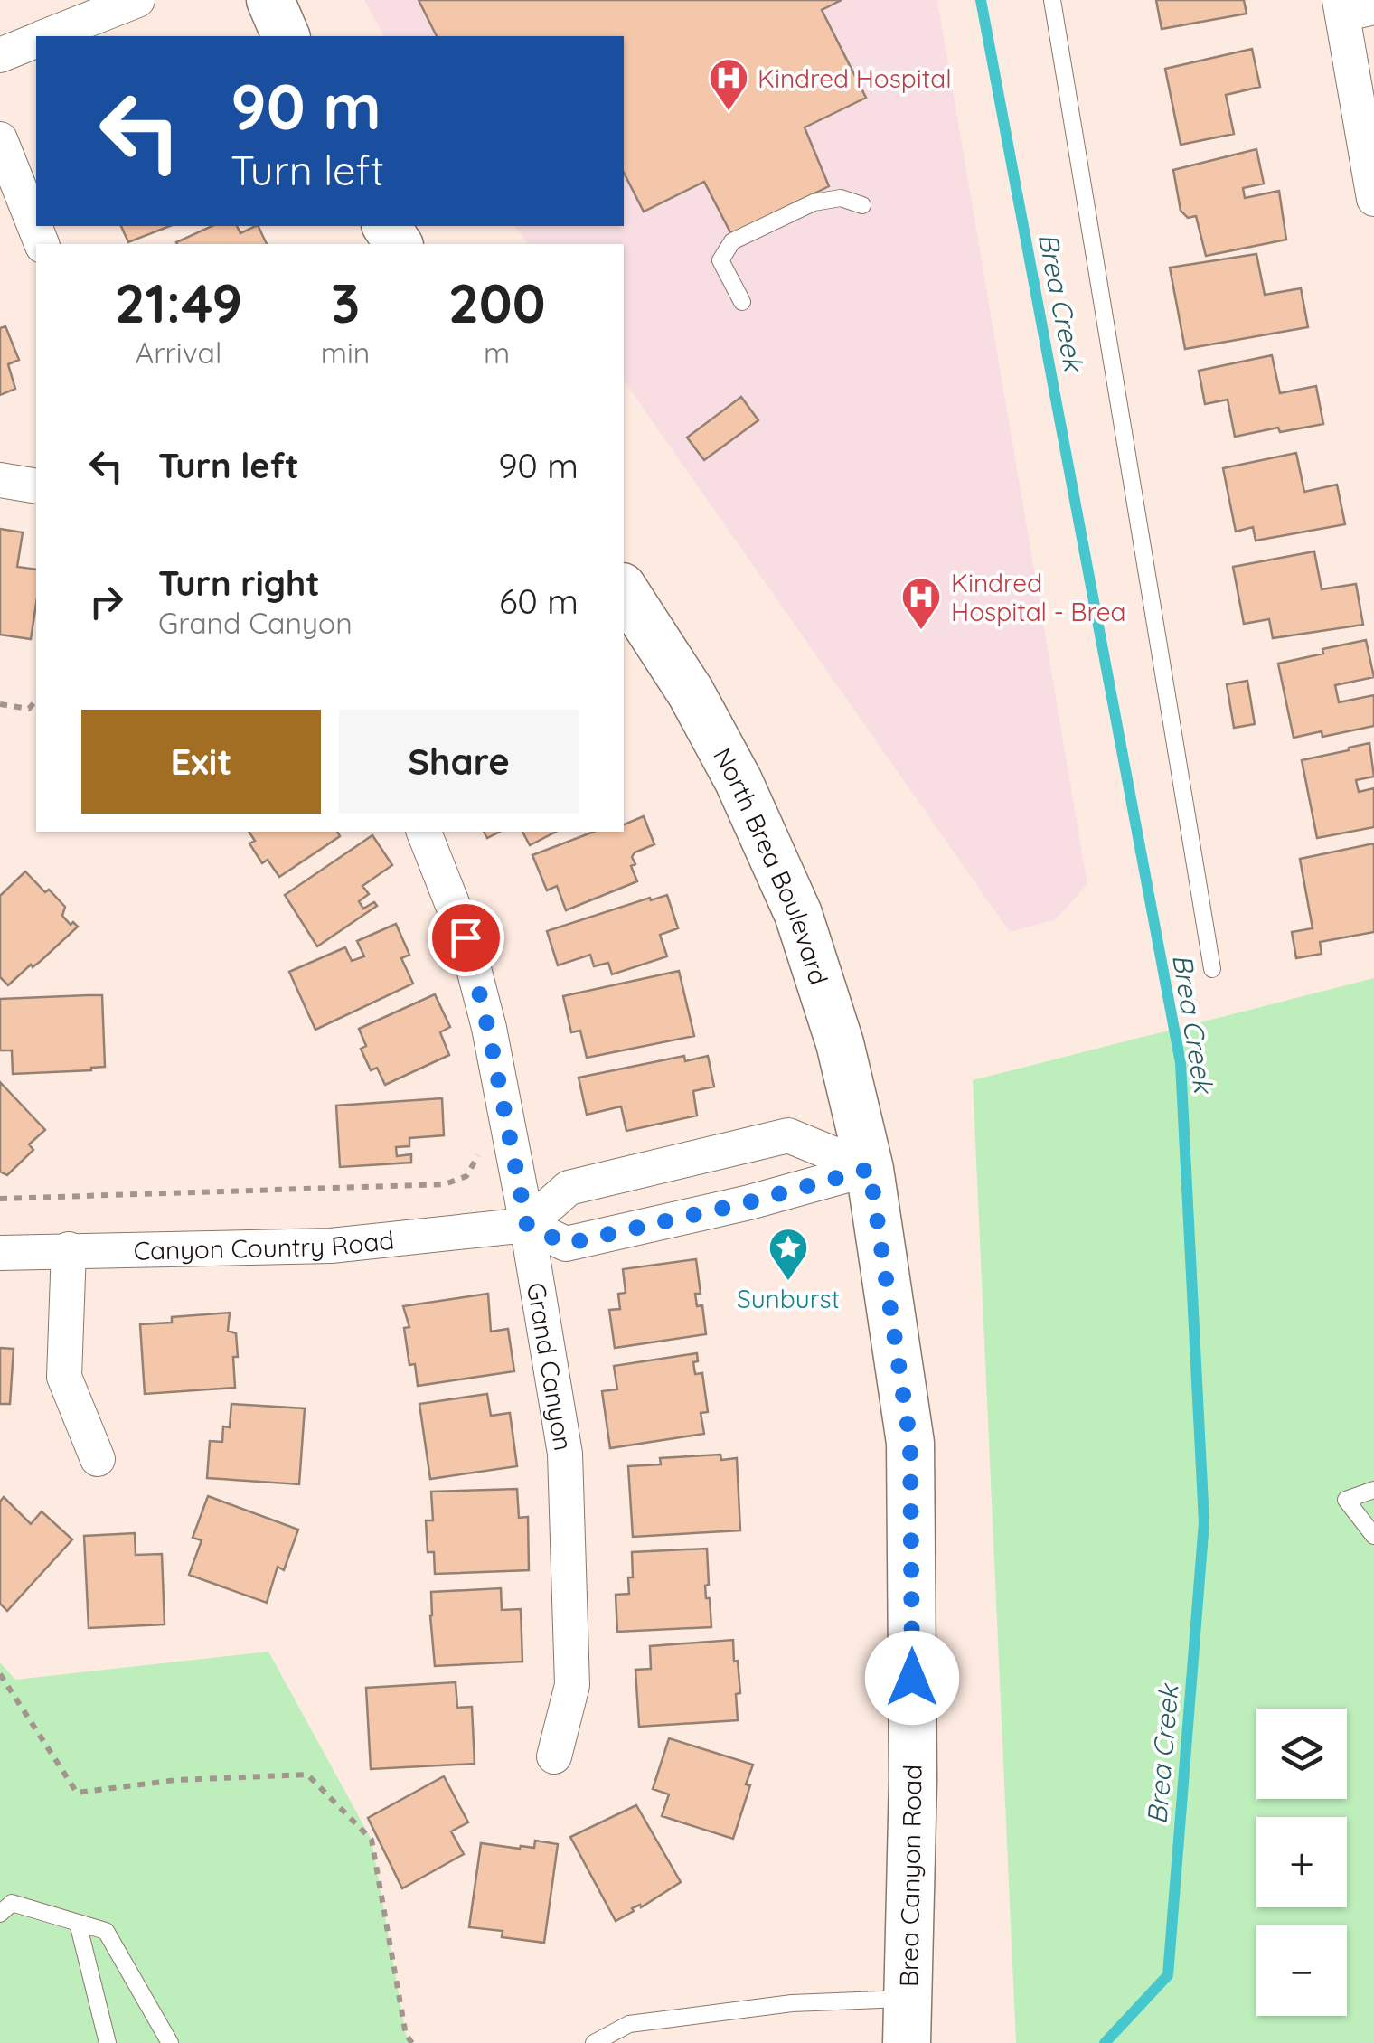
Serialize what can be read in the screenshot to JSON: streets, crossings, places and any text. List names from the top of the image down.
{
  "streets": {
    "main road": ["North Brea Boulevard", "Brea Canyon Road"],
    "street": ["Canyon Country Road", "Grand Canyon"]
  },
  "crossings": [
    ["North Brea Boulevard", "Brea Canyon Road"],
    ["Canyon Country Road", "Grand Canyon"]
  ],
  "water": ["Brea Creek"],
  "places": {
    "hospital": ["Kindred Hospital", "Kindred Hospital - Brea"],
    "place": ["Sunburst"]
  },
  "page": {
    "turn": ["90 m", "Turn left"],
    "eta": [
      "21:49",
      "Arrival",
      "3",
      "min",
      "200",
      "m"
    ],
    "list": [
      {
        "name": "Turn left",
        "value": "90 m"
      },
      {
        "name": "Turn right",
        "note": "Grand Canyon",
        "value": "60 m"
      }
    ],
    "buttons": ["Exit", "Share"],
    "map_buttons": ["+", "−"]
  }
}
